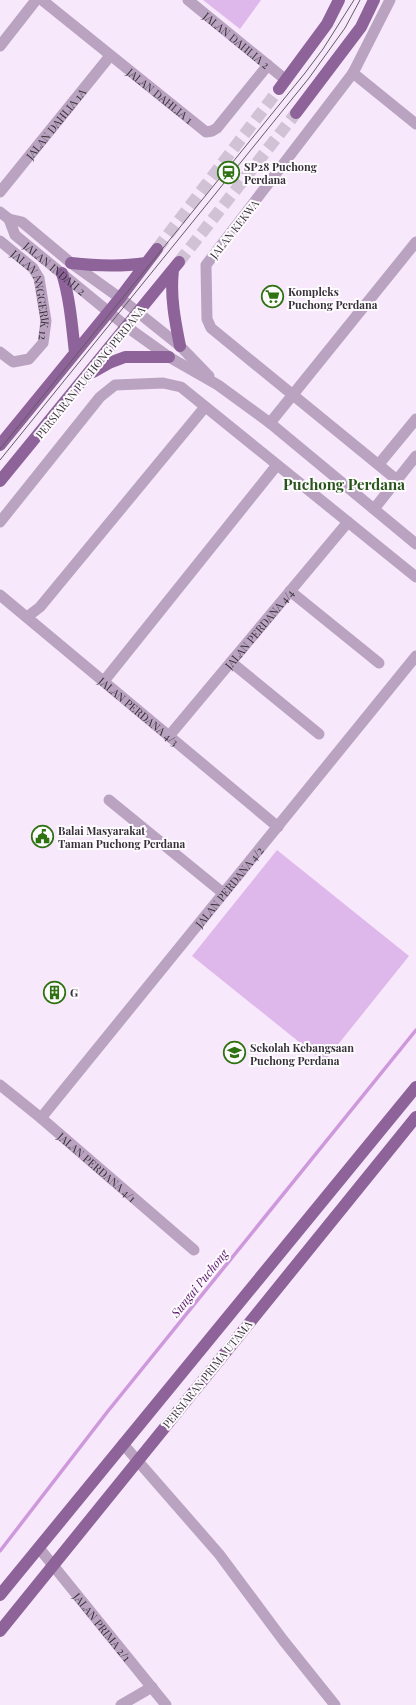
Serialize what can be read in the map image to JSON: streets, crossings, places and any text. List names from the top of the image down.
{
  "streets": {
    "main road": ["PERSIARAN PUCHONG PERDANA", "PERSIARAN PRIMA UTAMA"],
    "street": [
      "JALAN DAHLIA 2",
      "JALAN DAHLIA 1",
      "JALAN DAHLIA 1A",
      "JALAN KEKWA",
      "JALAN INDAH 2",
      "JALAN ANGGERIK 12",
      "JALAN PERDANA 4/4",
      "JALAN PERDANA 4/3",
      "JALAN PERDANA 4/2",
      "JALAN PERDANA 4/1",
      "JALAN PRIMA 2/1"
    ]
  },
  "crossings": [
    ["JALAN DAHLIA 2", "JALAN DAHLIA 1"],
    ["JALAN DAHLIA 1", "JALAN DAHLIA 1A"],
    ["JALAN INDAH 2", "PERSIARAN PUCHONG PERDANA"],
    ["JALAN PERDANA 4/4", "JALAN PERDANA 4/3"],
    ["JALAN PERDANA 4/3", "JALAN PERDANA 4/2"],
    ["JALAN PERDANA 4/2", "JALAN PERDANA 4/1"],
    ["PERSIARAN PRIMA UTAMA", "JALAN PRIMA 2/1"]
  ],
  "districts": ["Puchong Perdana"],
  "water": ["Sungai Puchong"],
  "places": {
    "station": ["SP28 Puchong Perdana"],
    "supermarket": ["Kompleks Puchong Perdana"],
    "public building": ["Balai Masyarakat Taman Puchong Perdana"],
    "building": ["G"],
    "school or university": ["Sekolah Kebangsaan Puchong Perdana"]
  }
}
